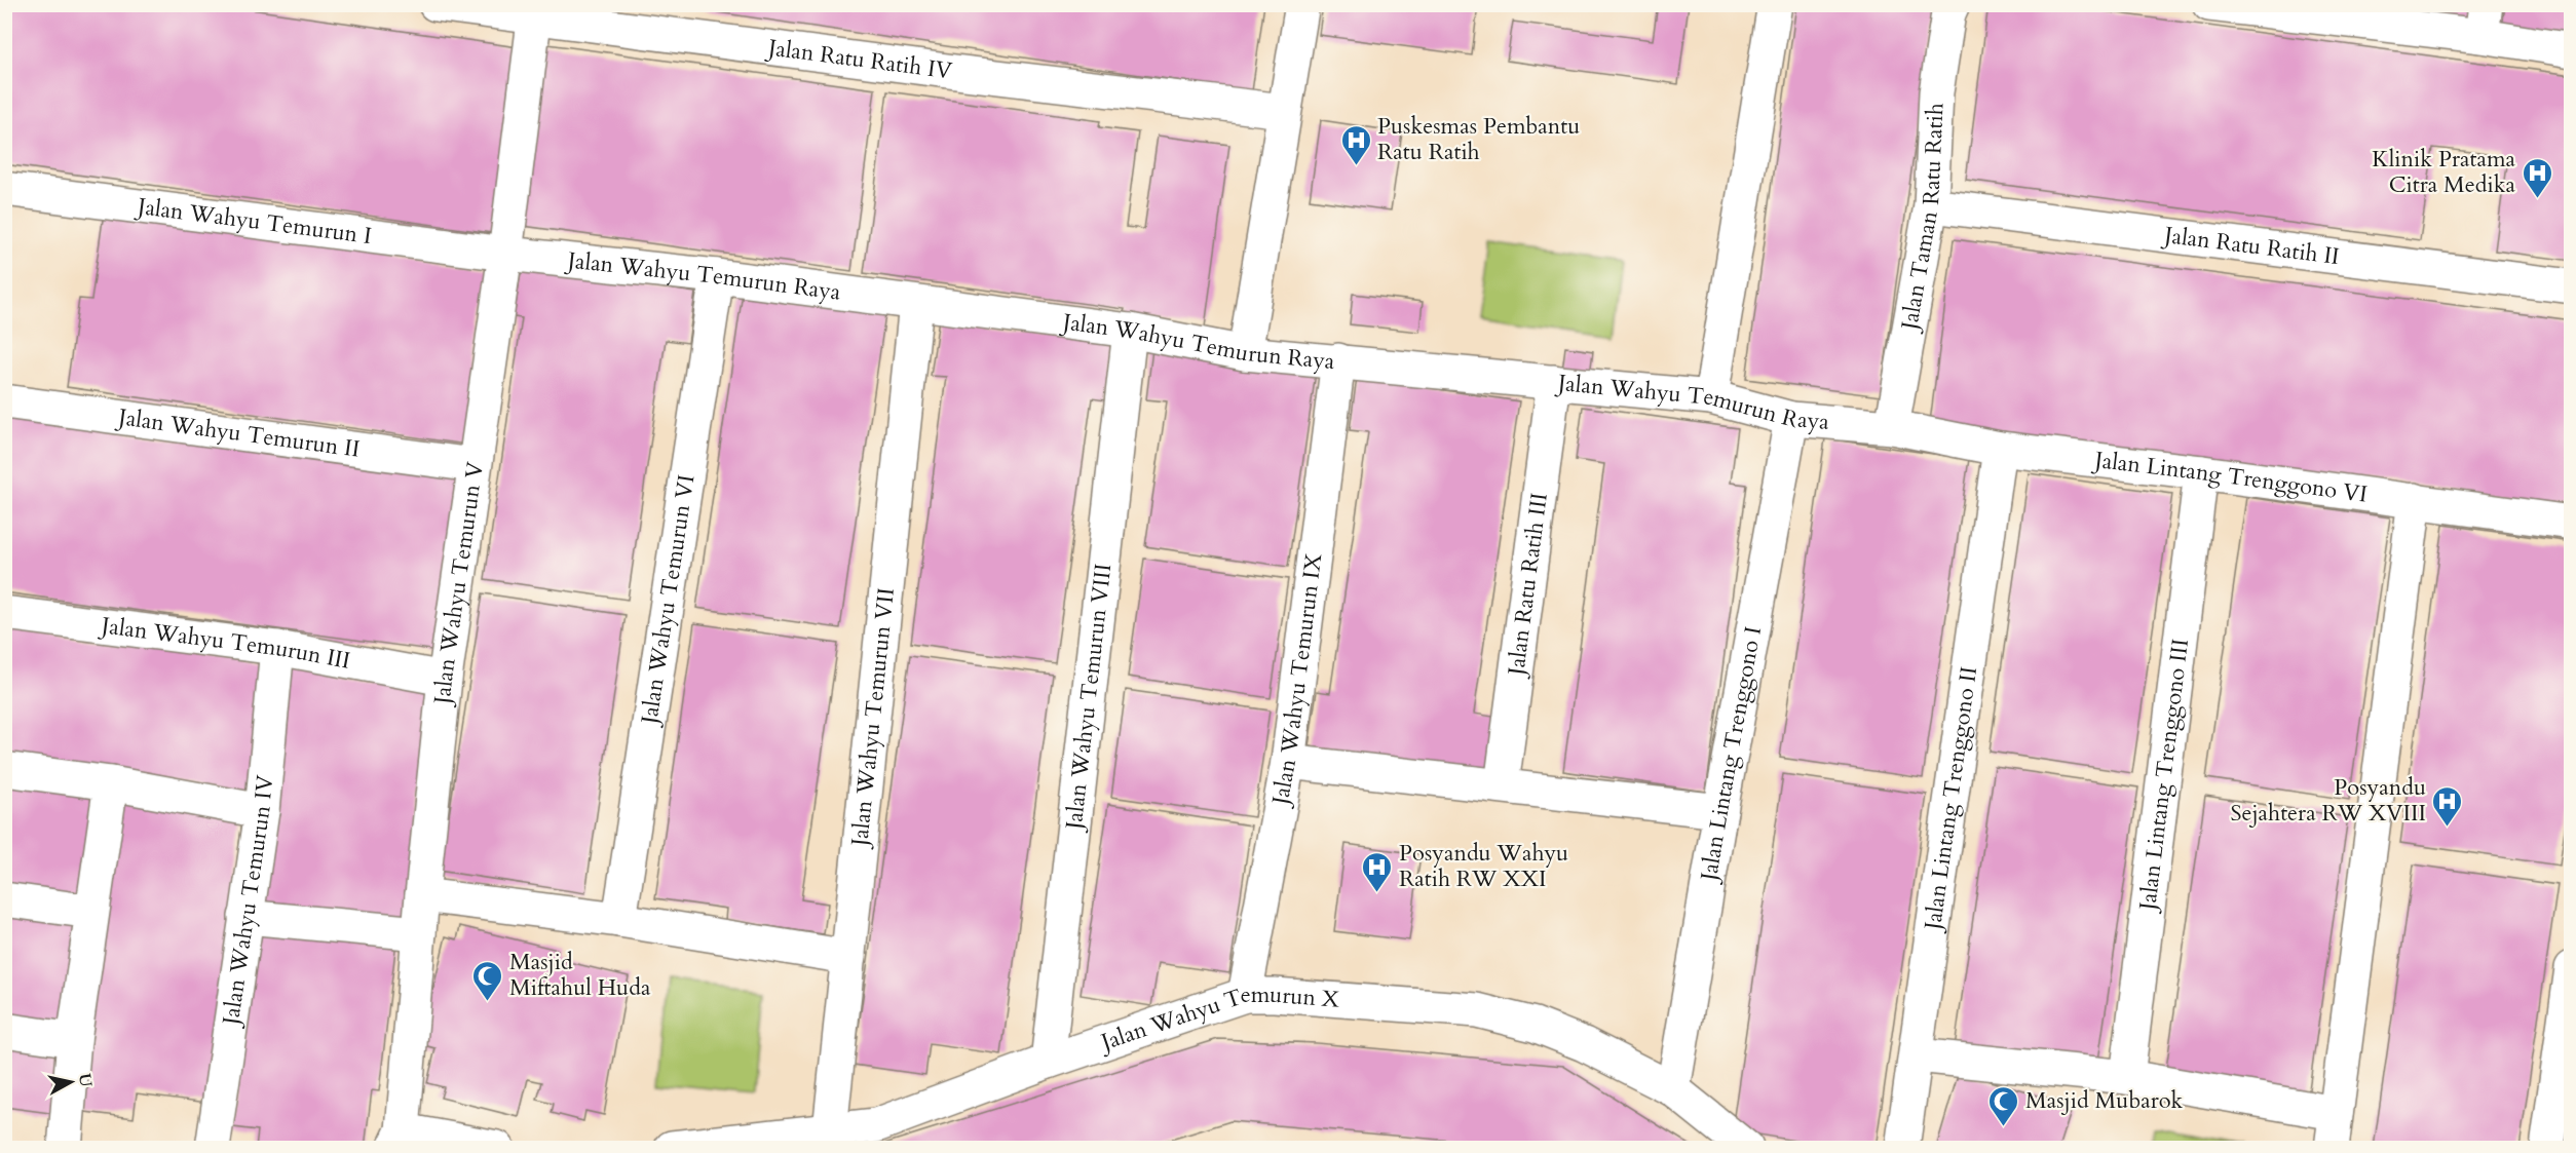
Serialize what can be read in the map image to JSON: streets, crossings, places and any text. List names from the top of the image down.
{
  "streets": {
    "street": [
      "Jalan Ratu Ratih IV",
      "Jalan Taman Ratu Ratih",
      "Jalan Wahyu Temurun I",
      "Jalan Ratu Ratih II",
      "Jalan Wahyu Temurun Raya",
      "Jalan Wahyu Temurun II",
      "Jalan Lintang Trenggono VI",
      "Jalan Wahyu Temurun V",
      "Jalan Ratu Ratih III",
      "Jalan Wahyu Temurun VI",
      "Jalan Wahyu Temurun III",
      "Jalan Wahyu Temurun IX",
      "Jalan Wahyu Temurun VIII",
      "Jalan Wahyu Temurun VII",
      "Jalan Lintang Trenggono I",
      "Jalan Lintang Trenggono III",
      "Jalan Lintang Trenggono II",
      "Jalan Wahyu Temurun IV",
      "Jalan Wahyu Temurun X"
    ]
  },
  "crossings": [
    ["Jalan Ratu Ratih IV", "Jalan Wahyu Temurun V"],
    ["Jalan Taman Ratu Ratih", "Jalan Ratu Ratih II"],
    ["Jalan Taman Ratu Ratih", "Jalan Wahyu Temurun Raya"],
    ["Jalan Taman Ratu Ratih", "Jalan Lintang Trenggono VI"],
    ["Jalan Wahyu Temurun I", "Jalan Wahyu Temurun Raya"],
    ["Jalan Wahyu Temurun I", "Jalan Wahyu Temurun V"],
    ["Jalan Wahyu Temurun Raya", "Jalan Lintang Trenggono VI"],
    ["Jalan Wahyu Temurun Raya", "Jalan Wahyu Temurun V"],
    ["Jalan Wahyu Temurun Raya", "Jalan Ratu Ratih III"],
    ["Jalan Wahyu Temurun Raya", "Jalan Wahyu Temurun VI"],
    ["Jalan Wahyu Temurun Raya", "Jalan Wahyu Temurun IX"],
    ["Jalan Wahyu Temurun Raya", "Jalan Wahyu Temurun VIII"],
    ["Jalan Wahyu Temurun Raya", "Jalan Wahyu Temurun VII"],
    ["Jalan Wahyu Temurun Raya", "Jalan Lintang Trenggono I"],
    ["Jalan Wahyu Temurun II", "Jalan Wahyu Temurun V"],
    ["Jalan Lintang Trenggono VI", "Jalan Lintang Trenggono III"],
    ["Jalan Lintang Trenggono VI", "Jalan Lintang Trenggono II"],
    ["Jalan Wahyu Temurun V", "Jalan Wahyu Temurun III"],
    ["Jalan Wahyu Temurun III", "Jalan Wahyu Temurun IV"],
    ["Jalan Wahyu Temurun IX", "Jalan Wahyu Temurun X"],
    ["Jalan Wahyu Temurun VIII", "Jalan Wahyu Temurun X"],
    ["Jalan Wahyu Temurun VII", "Jalan Wahyu Temurun X"],
    ["Jalan Lintang Trenggono I", "Jalan Wahyu Temurun X"]
  ],
  "places": {
    "hospital": [
      "Puskesmas Pembantu Ratu Ratih",
      "Klinik Pratama Citra Medika",
      "Posyandu Sejahtera RW XVIII",
      "Posyandu Wahyu Ratih RW XXI"
    ],
    "mosque": ["Masjid Miftahul Huda", "Masjid Mubarok"]
  },
  "north": "right"
}
